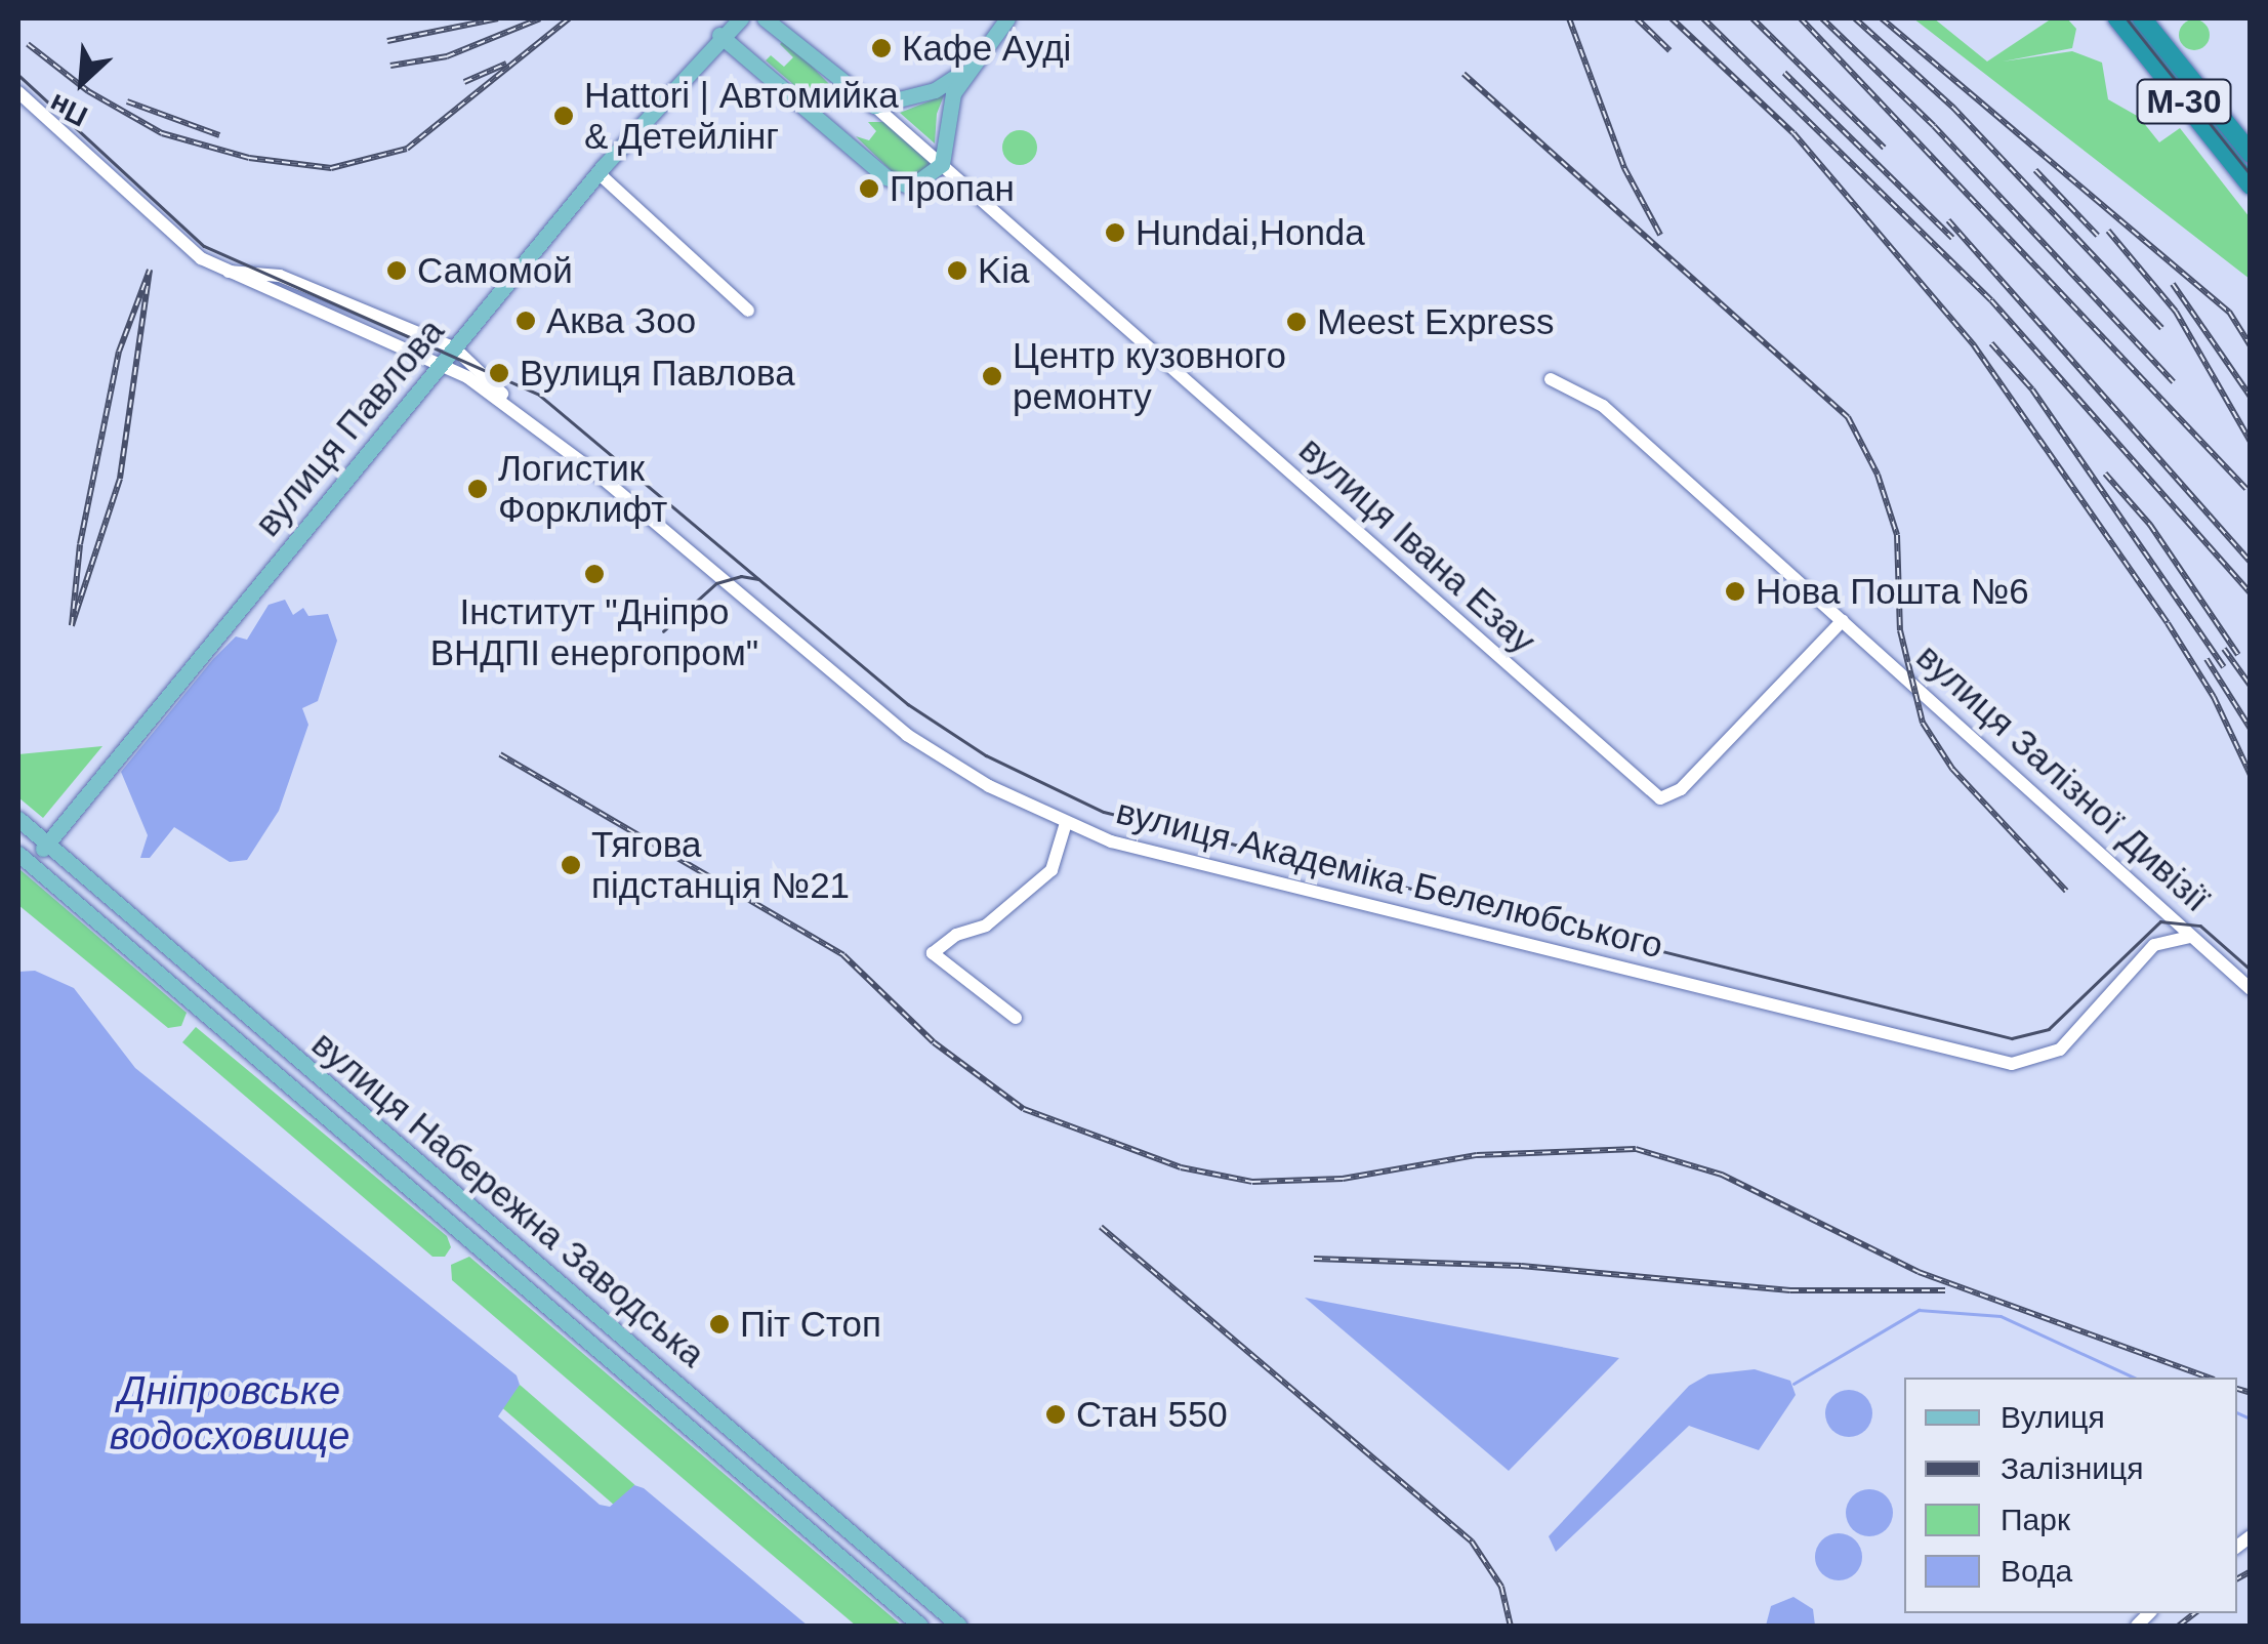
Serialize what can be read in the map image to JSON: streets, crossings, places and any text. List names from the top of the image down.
{
  "streets": {
    "highway": ["М-30"],
    "main road": ["вулиця Павлова", "вулиця Івана Езау", "вулиця Набережна Заводська"],
    "street": ["вулиця Залізної Дивізії", "вулиця Академіка Белелюбського"]
  },
  "crossings": [
    ["вулиця Павлова", "вулиця Академіка Белелюбського"],
    ["вулиця Павлова", "вулиця Набережна Заводська"],
    ["вулиця Івана Езау", "вулиця Залізної Дивізії"],
    ["вулиця Залізної Дивізії", "вулиця Академіка Белелюбського"]
  ],
  "water": ["Дніпровське водосховище"],
  "places": [
    "Кафе Ауді",
    "Hattori | Автомийка & Детейлінг",
    "Пропан",
    "Hundai,Honda",
    "Самомой",
    "Kia",
    "Аква Зоо",
    "Meest Express",
    "Вулиця Павлова",
    "Центр кузовного ремонту",
    "Логистик Форклифт",
    "Інститут \"Дніпро ВНДПІ енергопром\"",
    "Нова Пошта №6",
    "Тягова пiдстанцiя №21",
    "Піт Стоп",
    "Стан 550"
  ],
  "legend": [
    "Вулиця",
    "Залізниця",
    "Парк",
    "Вода"
  ],
  "north": "bottom left"
}
